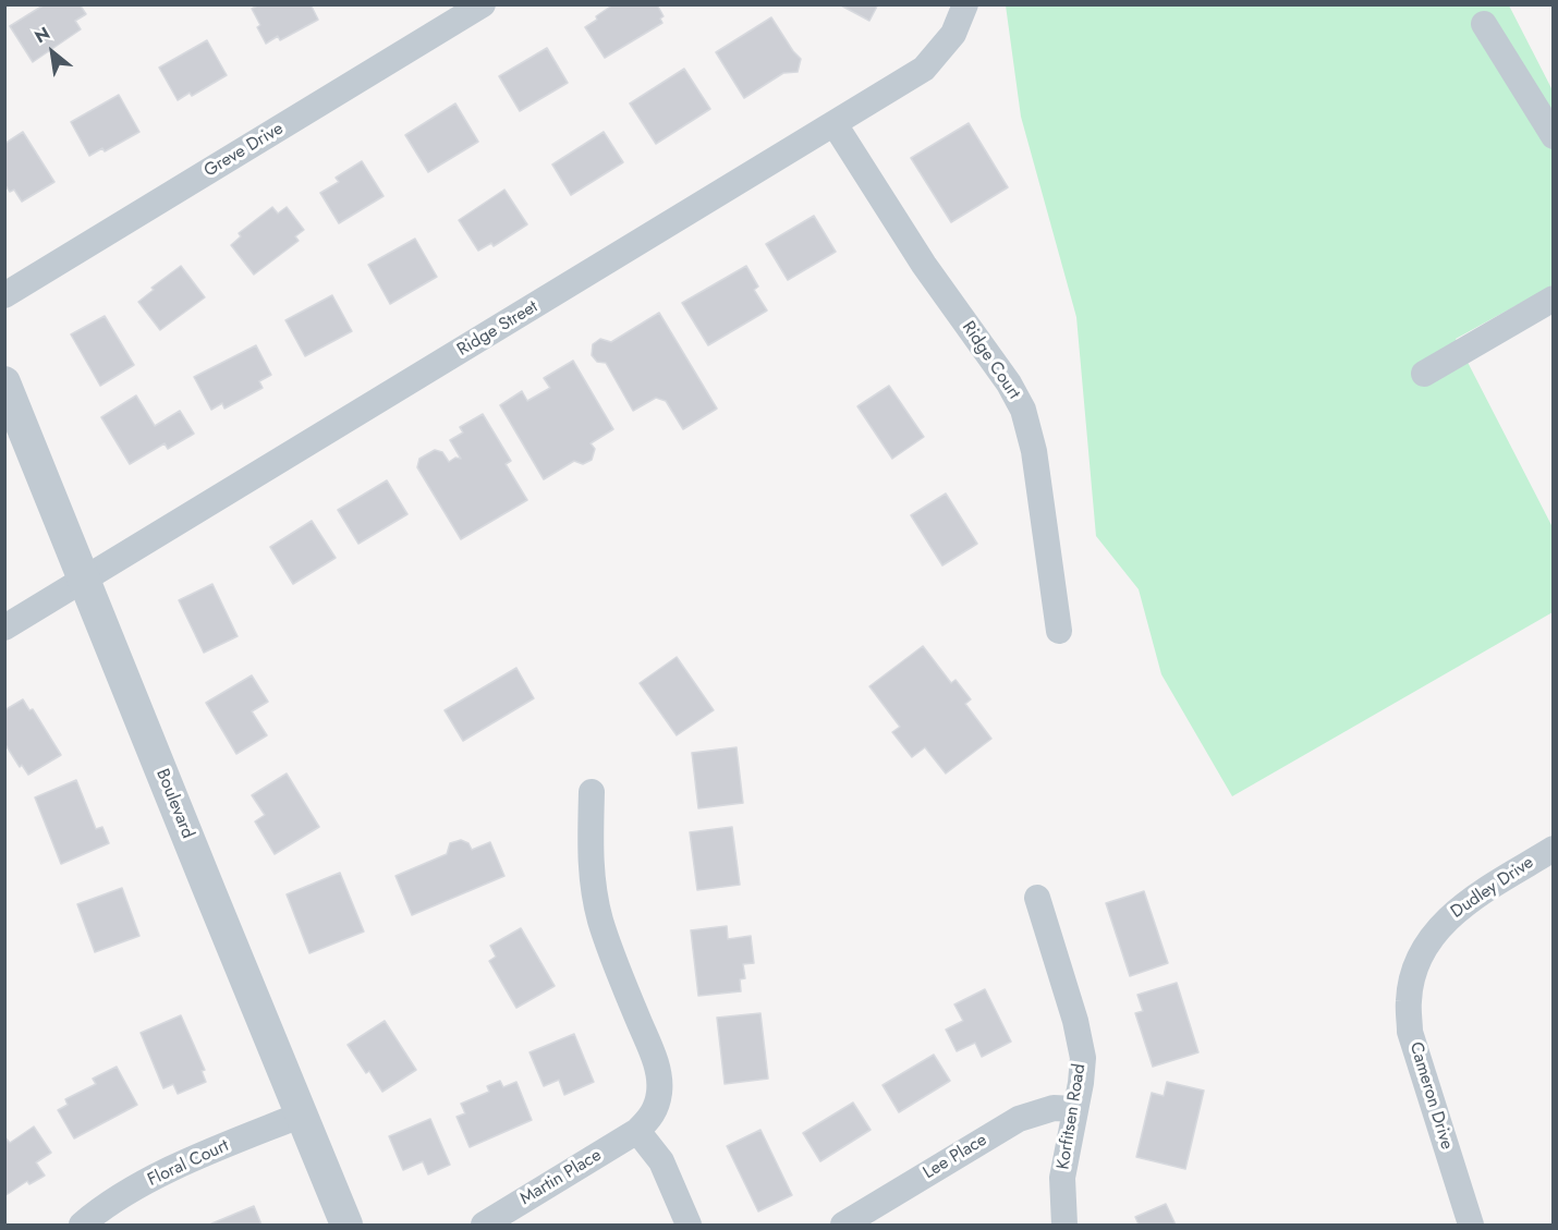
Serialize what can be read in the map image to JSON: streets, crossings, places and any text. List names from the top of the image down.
{
  "streets": {
    "street": [
      "Greve Drive",
      "Ridge Street",
      "Ridge Court",
      "Boulevard",
      "Dudley Drive",
      "Cameron Drive",
      "Korfitsen Road",
      "Lee Place",
      "Floral Court",
      "Martin Place"
    ]
  },
  "crossings": [
    ["Ridge Street", "Ridge Court"],
    ["Ridge Street", "Boulevard"],
    ["Boulevard", "Floral Court"],
    ["Dudley Drive", "Cameron Drive"],
    ["Korfitsen Road", "Lee Place"]
  ],
  "north": "top left"
}
